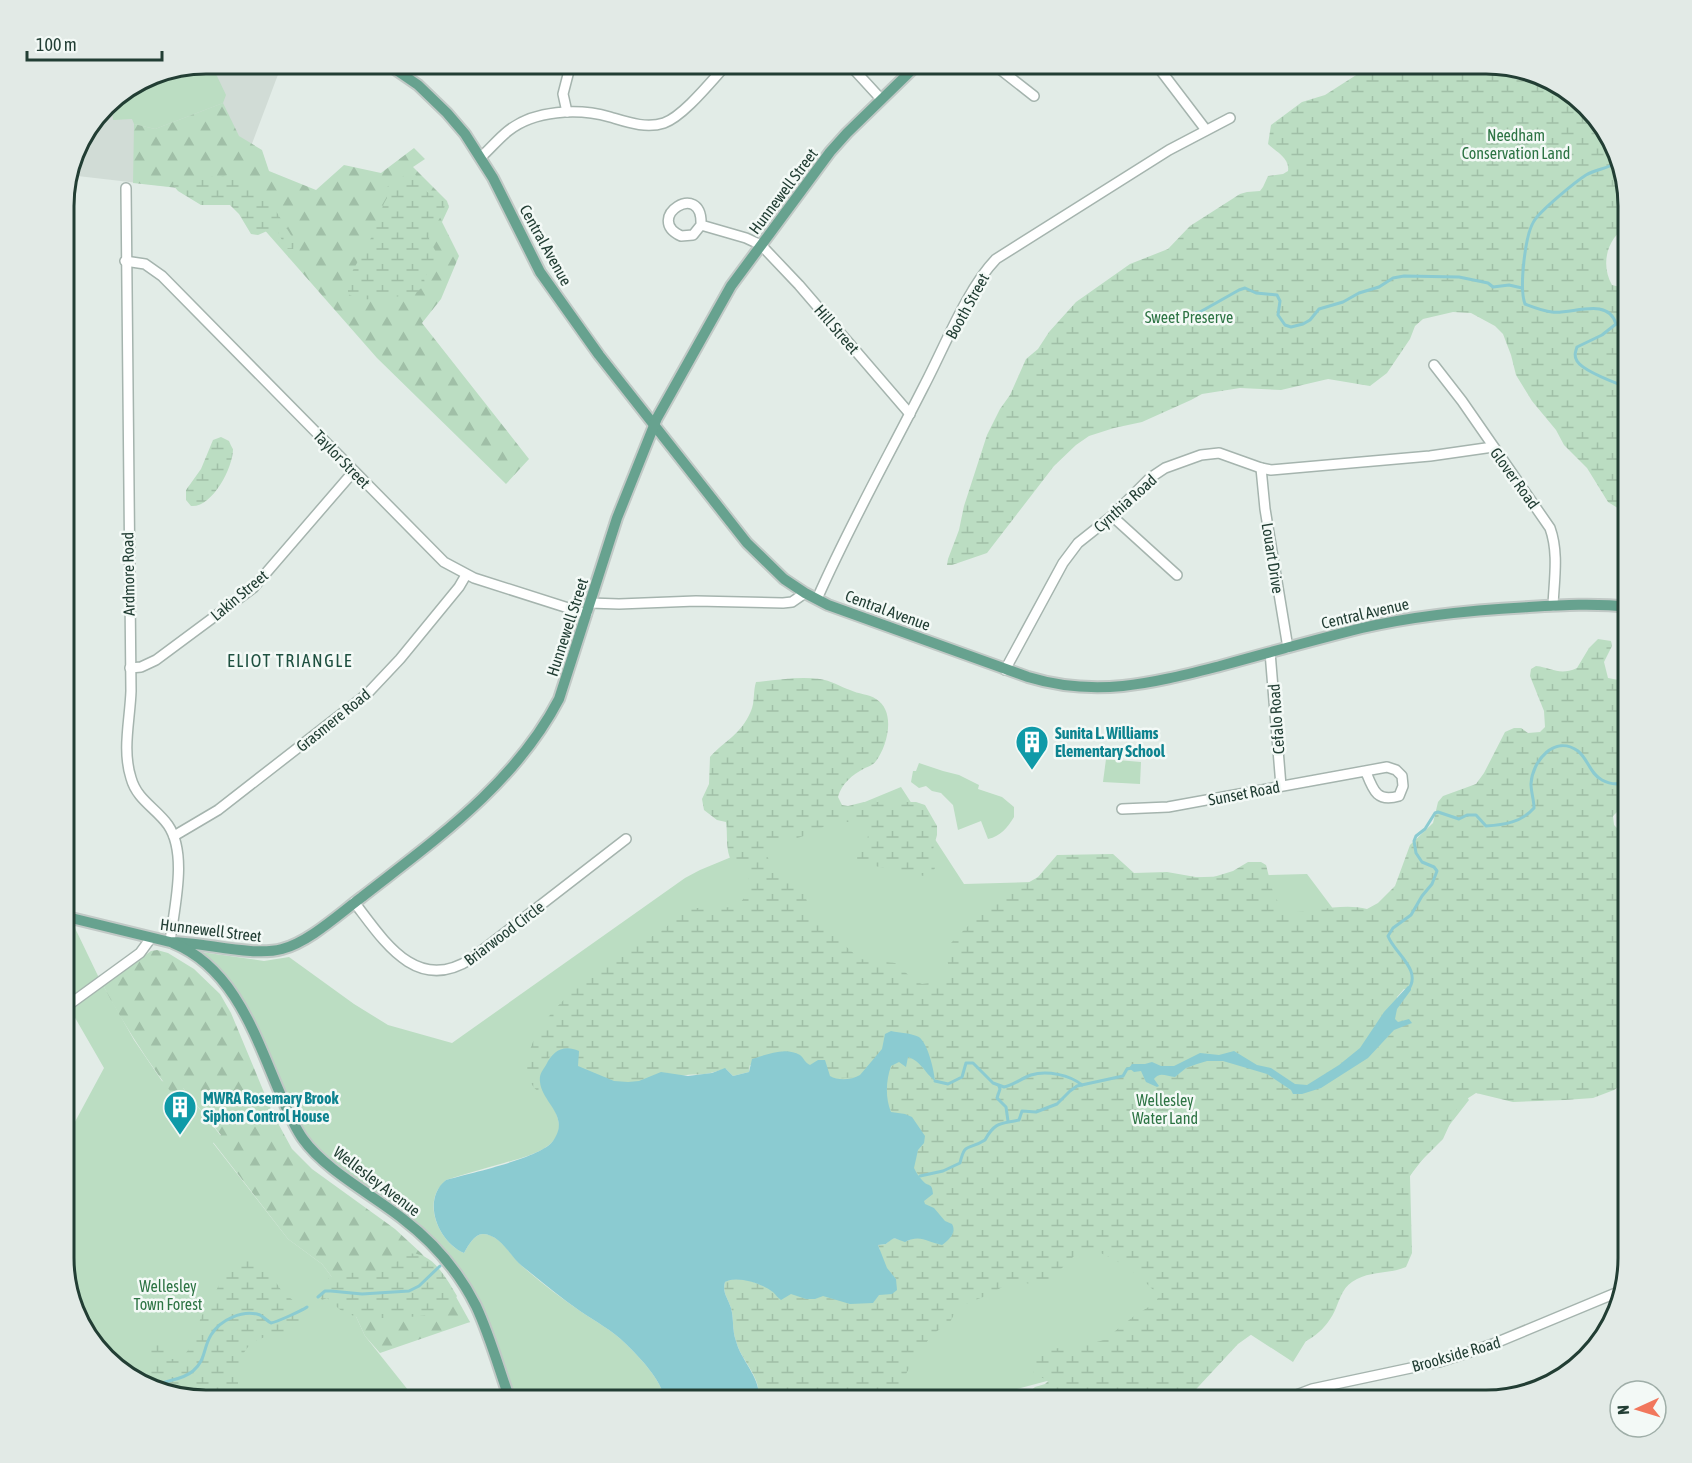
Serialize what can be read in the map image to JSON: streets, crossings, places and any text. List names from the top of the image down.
{
  "streets": {
    "main road": ["Hunnewell Street", "Central Avenue", "Wellesley Avenue"],
    "street": [
      "Booth Street",
      "Hill Street",
      "Taylor Street",
      "Glover Road",
      "Cynthia Road",
      "Louart Drive",
      "Ardmore Road",
      "Lakin Street",
      "Cefalo Road",
      "Grasmere Road",
      "Sunset Road",
      "Briarwood Circle",
      "Brookside Road"
    ]
  },
  "crossings": [
    ["Hunnewell Street", "Central Avenue"],
    ["Hunnewell Street", "Hill Street"],
    ["Hunnewell Street", "Taylor Street"],
    ["Hunnewell Street", "Ardmore Road"],
    ["Hunnewell Street", "Briarwood Circle"],
    ["Hunnewell Street", "Wellesley Avenue"],
    ["Central Avenue", "Booth Street"],
    ["Central Avenue", "Taylor Street"],
    ["Central Avenue", "Glover Road"],
    ["Central Avenue", "Cynthia Road"],
    ["Central Avenue", "Louart Drive"],
    ["Central Avenue", "Cefalo Road"],
    ["Booth Street", "Hill Street"],
    ["Taylor Street", "Ardmore Road"],
    ["Taylor Street", "Lakin Street"],
    ["Taylor Street", "Grasmere Road"],
    ["Glover Road", "Cynthia Road"],
    ["Cynthia Road", "Louart Drive"],
    ["Ardmore Road", "Lakin Street"],
    ["Ardmore Road", "Grasmere Road"],
    ["Ardmore Road", "Wellesley Avenue"],
    ["Cefalo Road", "Sunset Road"]
  ],
  "districts": ["ELIOT TRIANGLE"],
  "parks": [
    "Needham Conservation Land",
    "Sweet Preserve",
    "Wellesley Water Land",
    "Wellesley Town Forest"
  ],
  "places": {
    "building": ["Sunita L. Williams Elementary School", "MWRA Rosemary Brook Siphon Control House"]
  },
  "scale_bar": "100 m",
  "north": "left"
}
